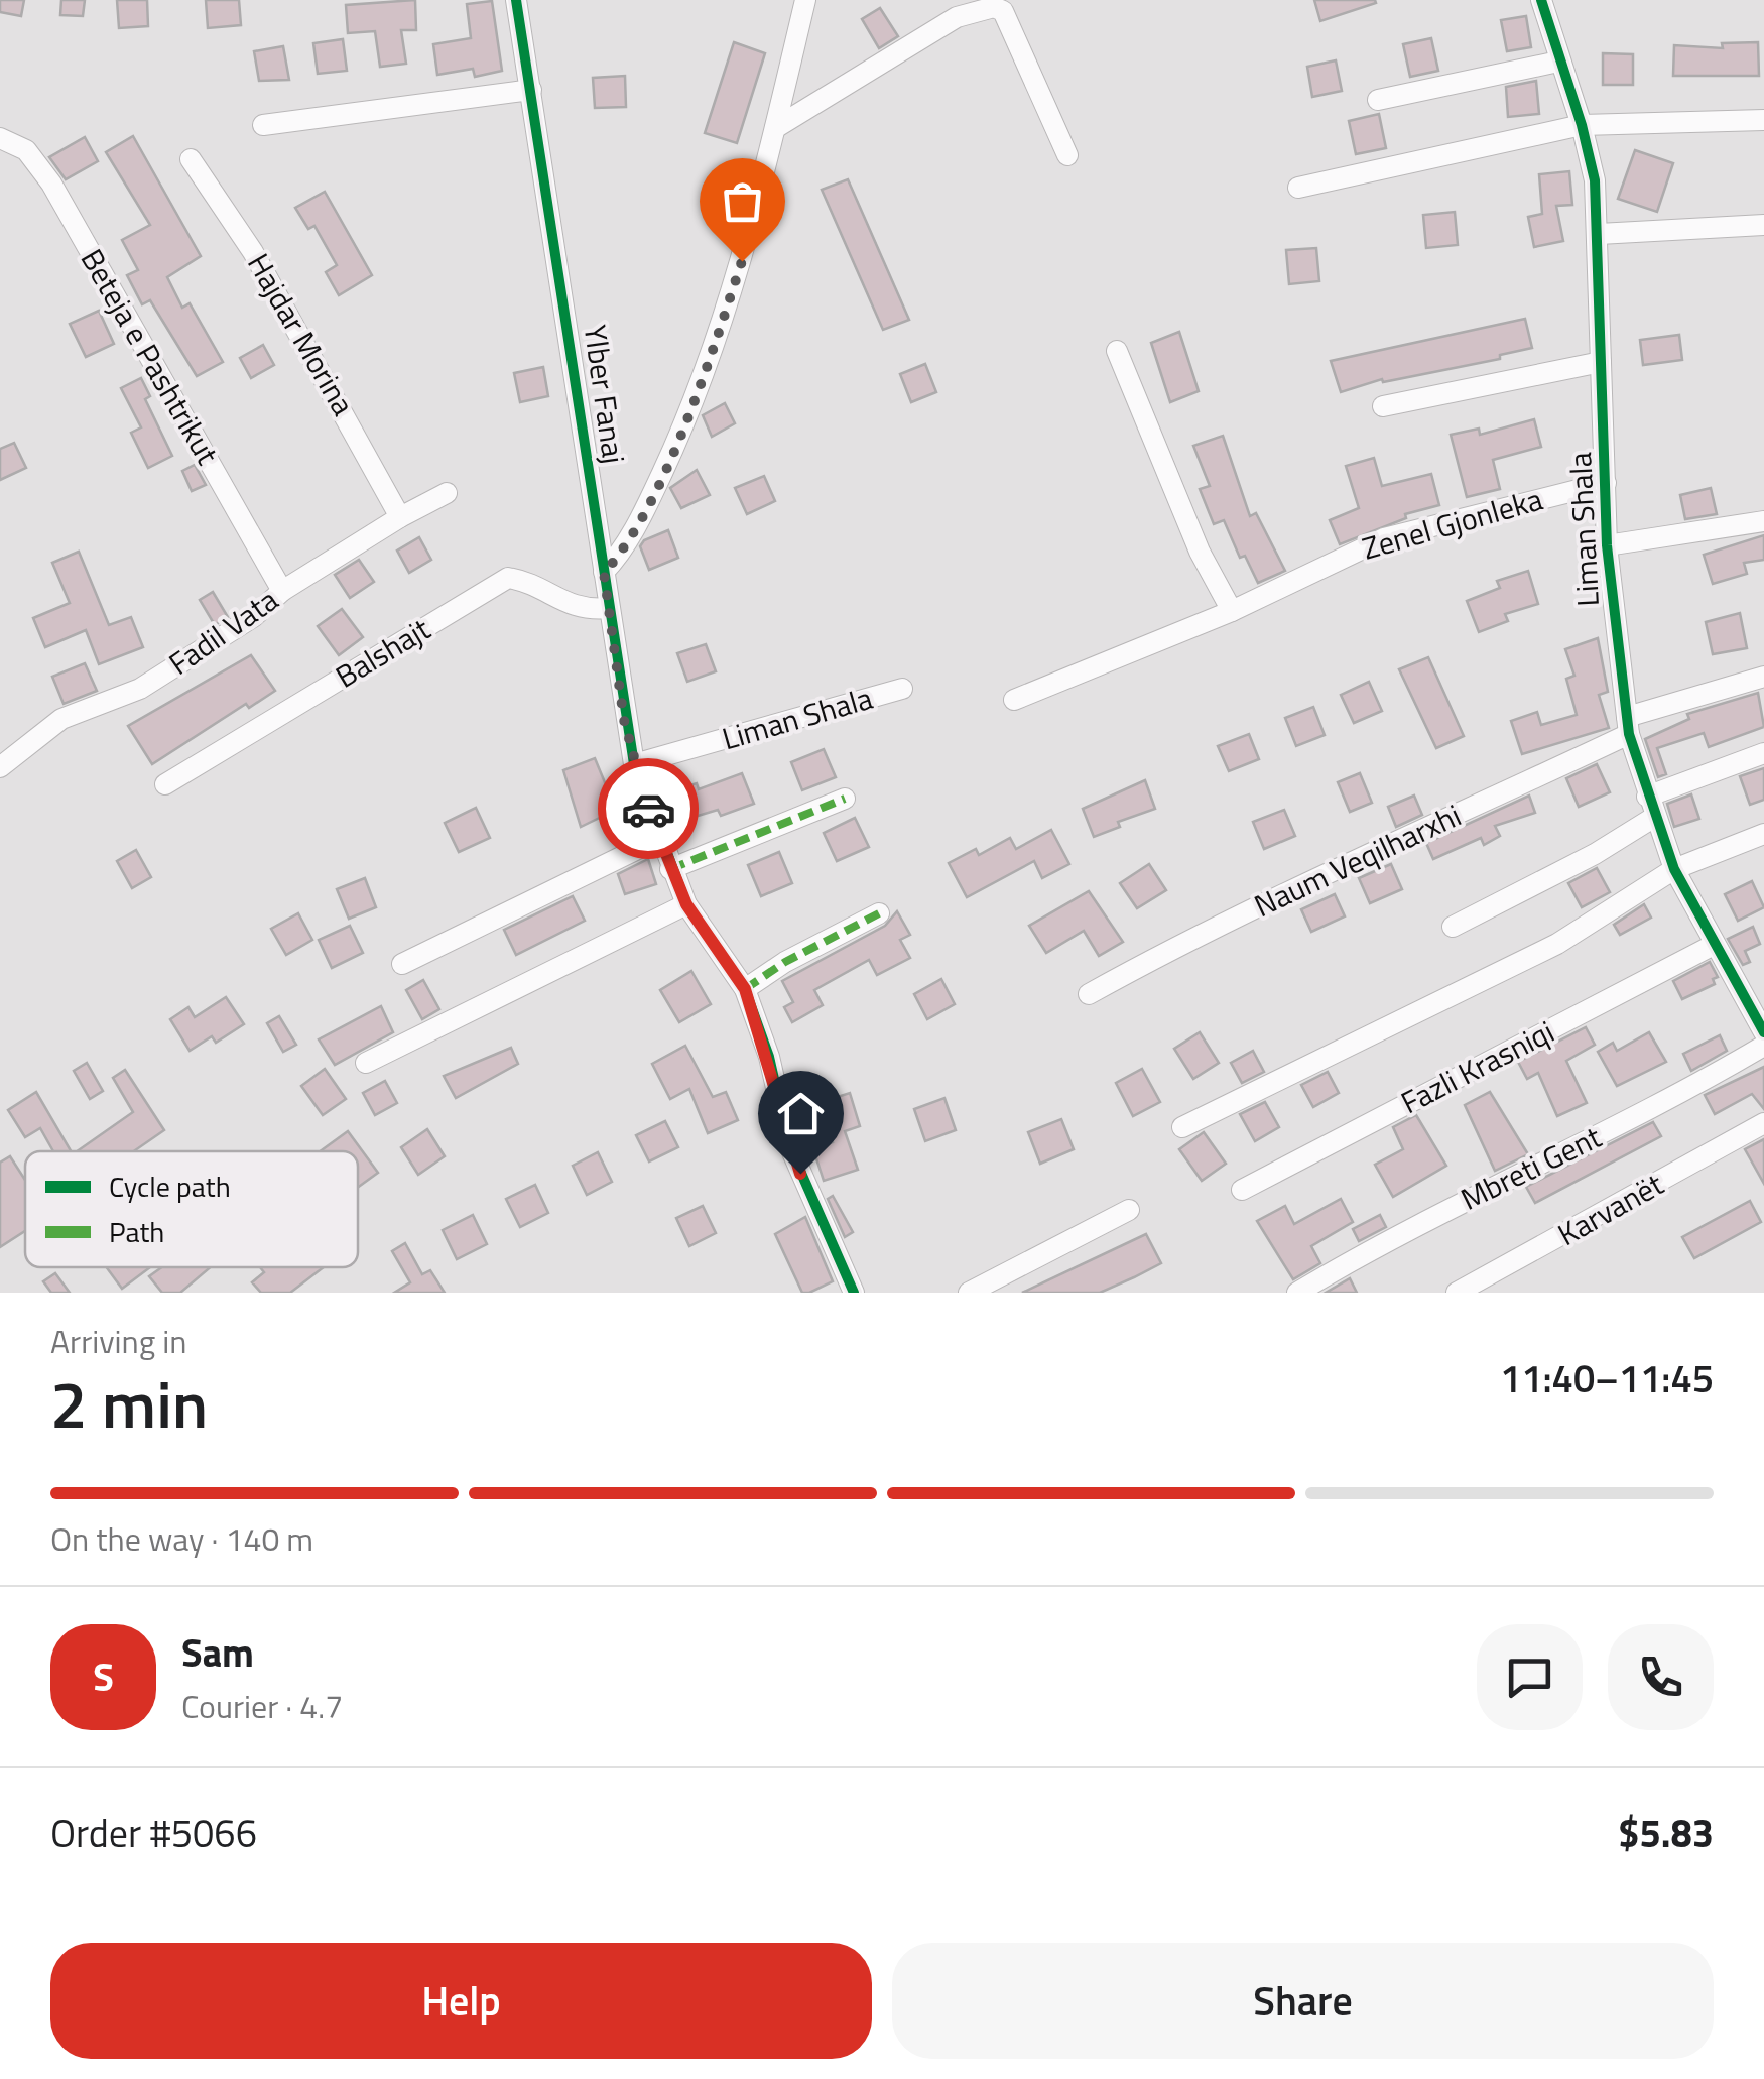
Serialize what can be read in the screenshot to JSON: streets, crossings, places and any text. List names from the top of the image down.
{
  "streets": {
    "street": [
      "Hajdar Morina",
      "Beteja e Pashtrikut",
      "Ylber Fanaj",
      "Zenel Gjonleka",
      "Liman Shala",
      "Fadil Vata",
      "Balshajt",
      "Naum Veqilharxhi",
      "Fazli Krasniqi",
      "Mbreti Gent",
      "Karvanët"
    ]
  },
  "crossings": [
    ["Hajdar Morina", "Fadil Vata"],
    ["Beteja e Pashtrikut", "Fadil Vata"],
    ["Ylber Fanaj", "Liman Shala"],
    ["Ylber Fanaj", "Balshajt"],
    ["Zenel Gjonleka", "Liman Shala"],
    ["Liman Shala", "Naum Veqilharxhi"],
    ["Liman Shala", "Fazli Krasniqi"]
  ],
  "legend": ["Cycle path", "Path"],
  "page": {
    "heading": ["2 min", "Arriving in", "11:40–11:45"],
    "panel": [
      "Sam",
      "Courier · 4.7",
      "Order #5066",
      "$5.83"
    ],
    "bar": "On the way · 140 m",
    "round": "S",
    "buttons": ["Help", "Share"]
  }
}
